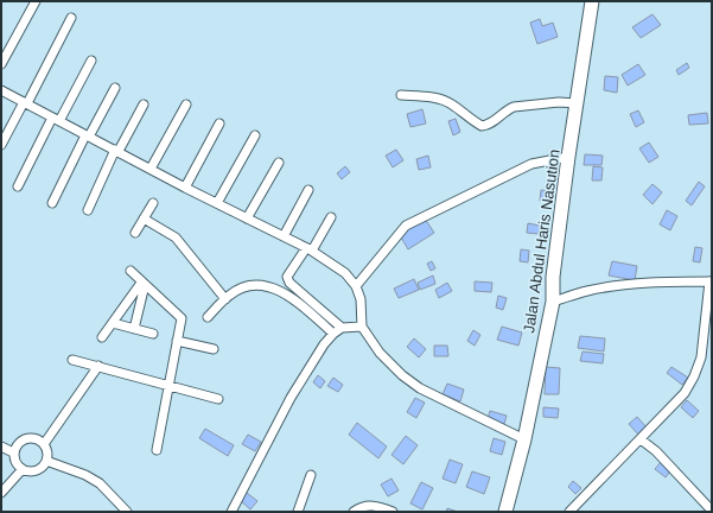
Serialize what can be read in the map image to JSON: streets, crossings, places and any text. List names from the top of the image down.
{
  "streets": {
    "main road": ["Jalan Abdul Haris Nasution"]
  }
}
